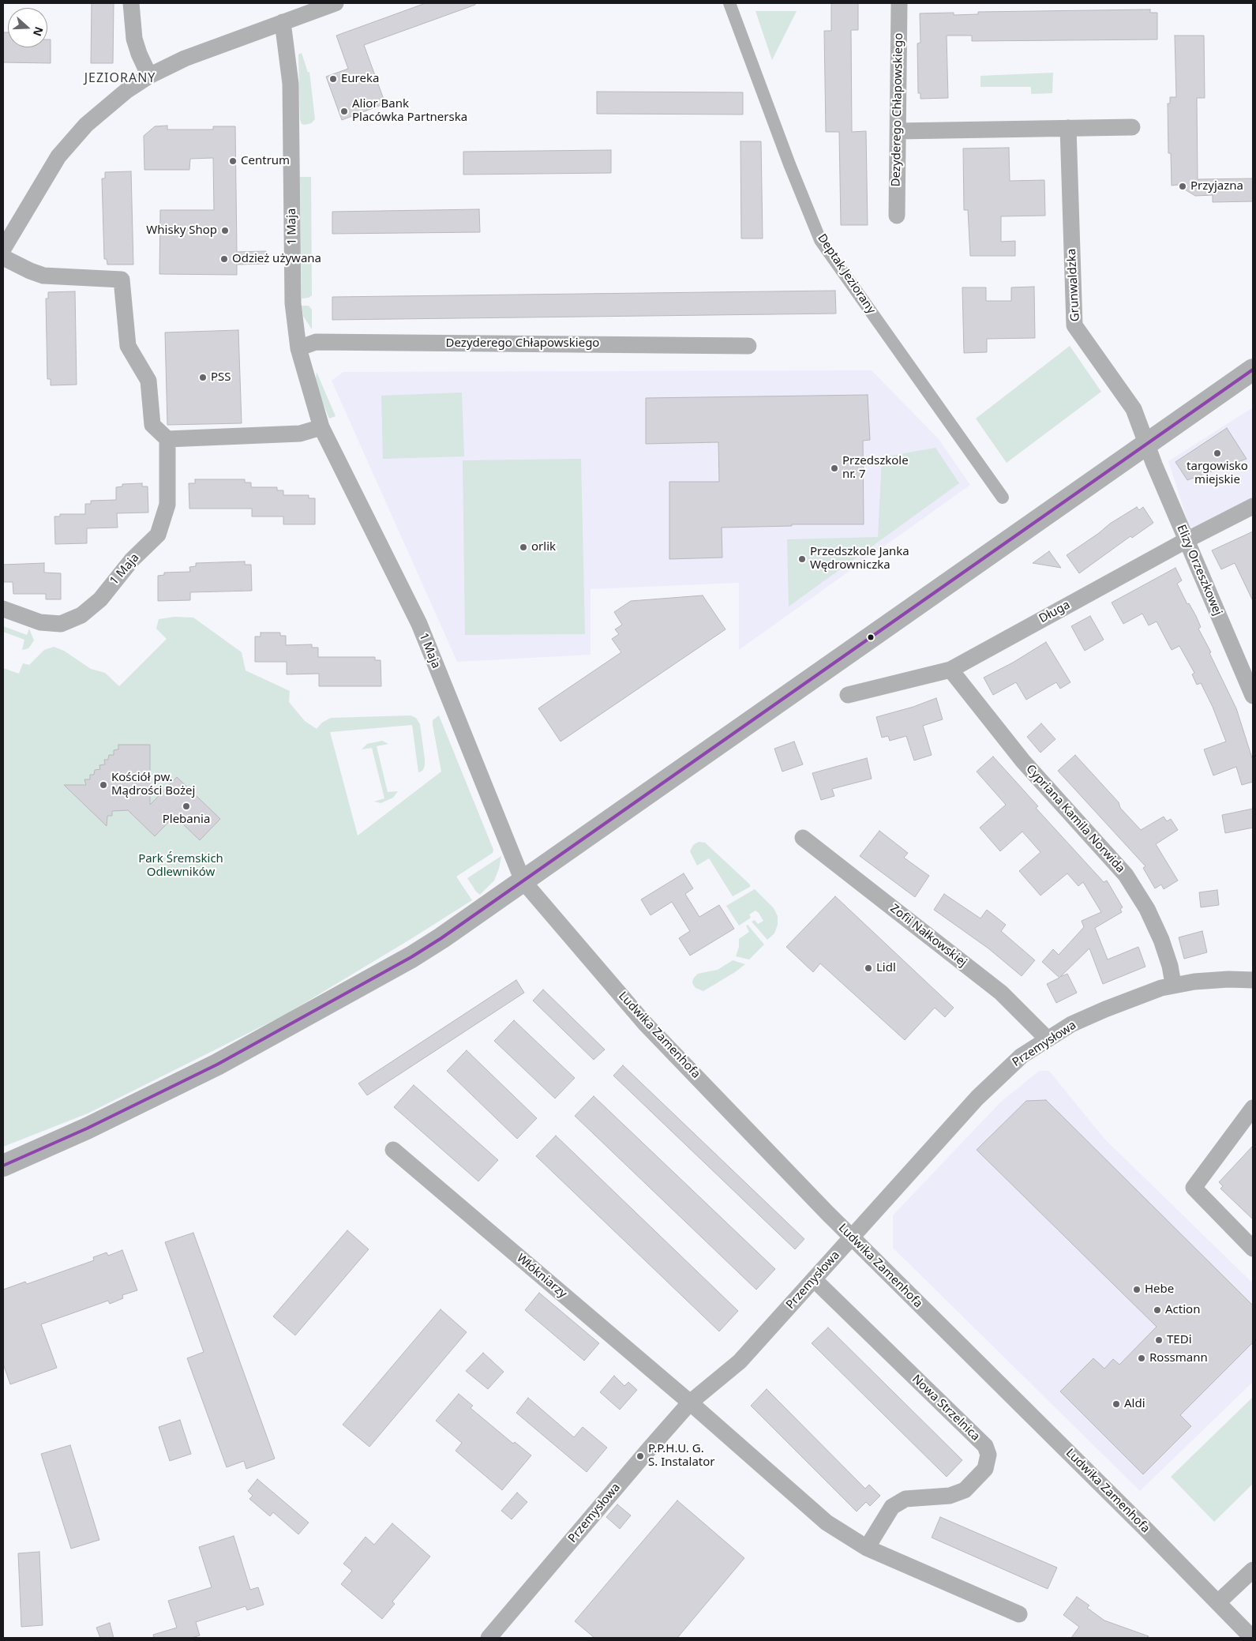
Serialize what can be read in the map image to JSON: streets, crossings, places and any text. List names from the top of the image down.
{
  "streets": {
    "street": [
      "Dezyderego Chłapowskiego",
      "1 Maja",
      "Deptak Jeziorany",
      "Grunwaldzka",
      "Elizy Orzeszkowej",
      "Długa",
      "Cypriana Kamila Norwida",
      "Zofii Nałkowskiej",
      "Ludwika Zamenhofa",
      "Przemysłowa",
      "Włókniarzy",
      "Nowa Strzelnica"
    ]
  },
  "crossings": [
    ["Dezyderego Chłapowskiego", "1 Maja"],
    ["1 Maja", "Ludwika Zamenhofa"],
    ["Grunwaldzka", "Elizy Orzeszkowej"],
    ["Elizy Orzeszkowej", "Długa"],
    ["Długa", "Cypriana Kamila Norwida"],
    ["Cypriana Kamila Norwida", "Przemysłowa"],
    ["Zofii Nałkowskiej", "Przemysłowa"],
    ["Ludwika Zamenhofa", "Przemysłowa"],
    ["Przemysłowa", "Włókniarzy"],
    ["Przemysłowa", "Nowa Strzelnica"]
  ],
  "districts": ["JEZIORANY"],
  "parks": ["Park Śremskich Odlewników"],
  "places": [
    "Eureka",
    "Alior Bank Placówka Partnerska",
    "Centrum",
    "Przyjazna",
    "Whisky Shop",
    "Odzież używana",
    "PSS",
    "targowisko miejskie",
    "Przedszkole nr. 7",
    "orlik",
    "Przedszkole Janka Wędrowniczka",
    "Kościół pw. Mądrości Bożej",
    "Plebania",
    "Lidl",
    "Hebe",
    "Action",
    "TEDi",
    "Rossmann",
    "Aldi",
    "P.P.H.U. G. S. Instalator"
  ],
  "north": "right"
}
